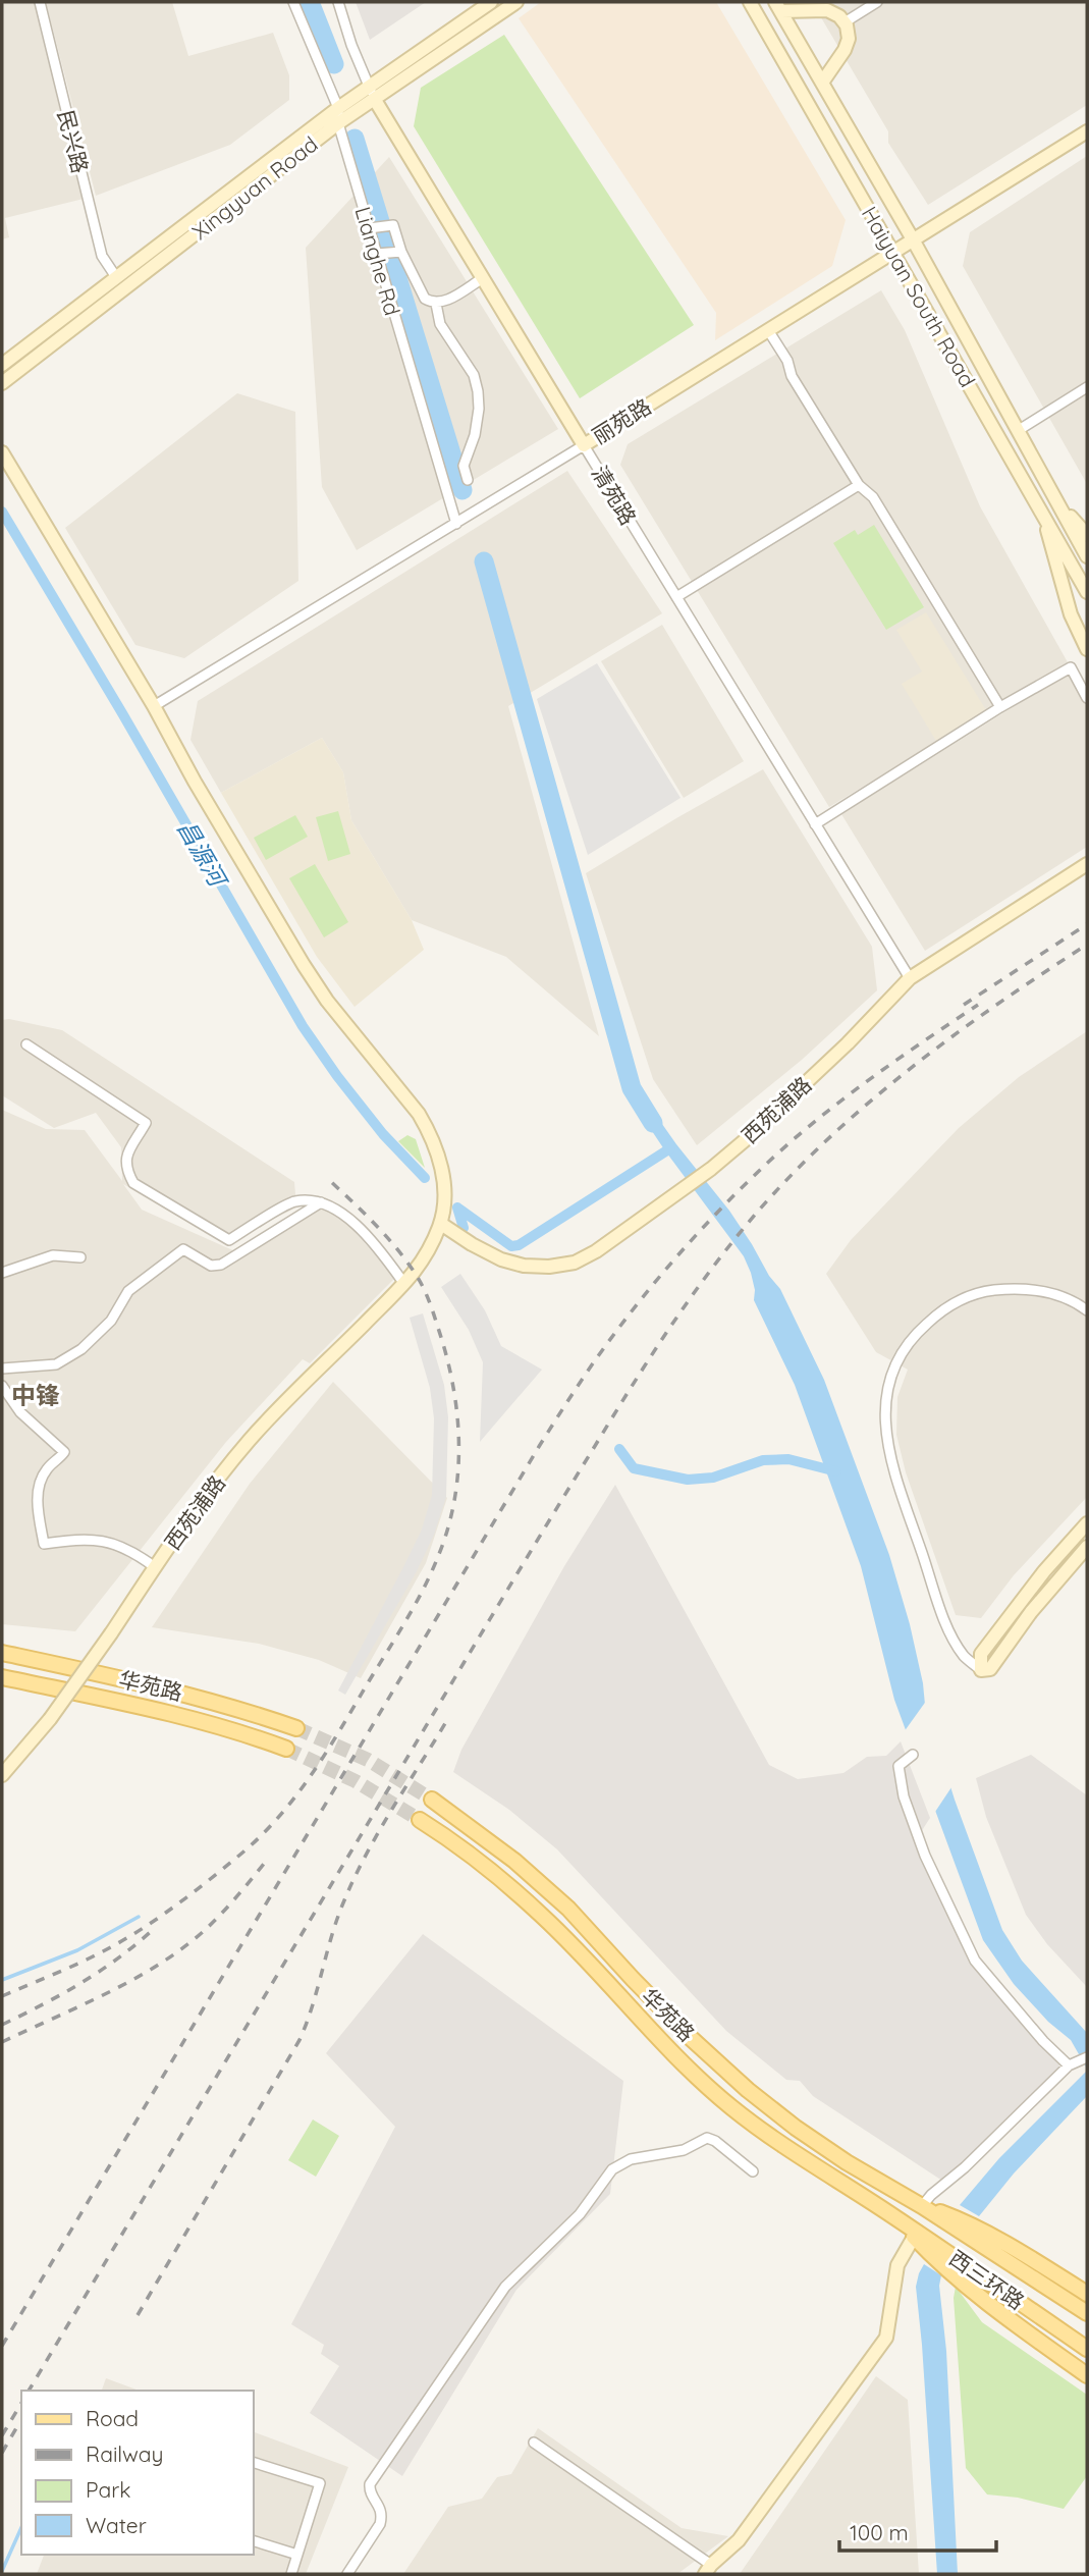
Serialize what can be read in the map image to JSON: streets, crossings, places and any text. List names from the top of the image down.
{
  "streets": {
    "main road": ["华苑路", "西三环路"],
    "street": [
      "民兴路",
      "Xingyuan Road",
      "Lianghe Rd",
      "Haiyuan South Road",
      "丽苑路",
      "清苑路",
      "西苑浦路"
    ]
  },
  "crossings": [
    ["民兴路", "Xingyuan Road"],
    ["Xingyuan Road", "Lianghe Rd"],
    ["Xingyuan Road", "清苑路"],
    ["Lianghe Rd", "丽苑路"],
    ["Haiyuan South Road", "丽苑路"],
    ["丽苑路", "清苑路"],
    ["清苑路", "西苑浦路"],
    ["华苑路", "西三环路"]
  ],
  "districts": ["中锋"],
  "water": ["昌源河"],
  "legend": [
    "Road",
    "Railway",
    "Park",
    "Water"
  ],
  "scale_bar": "100 m"
}
